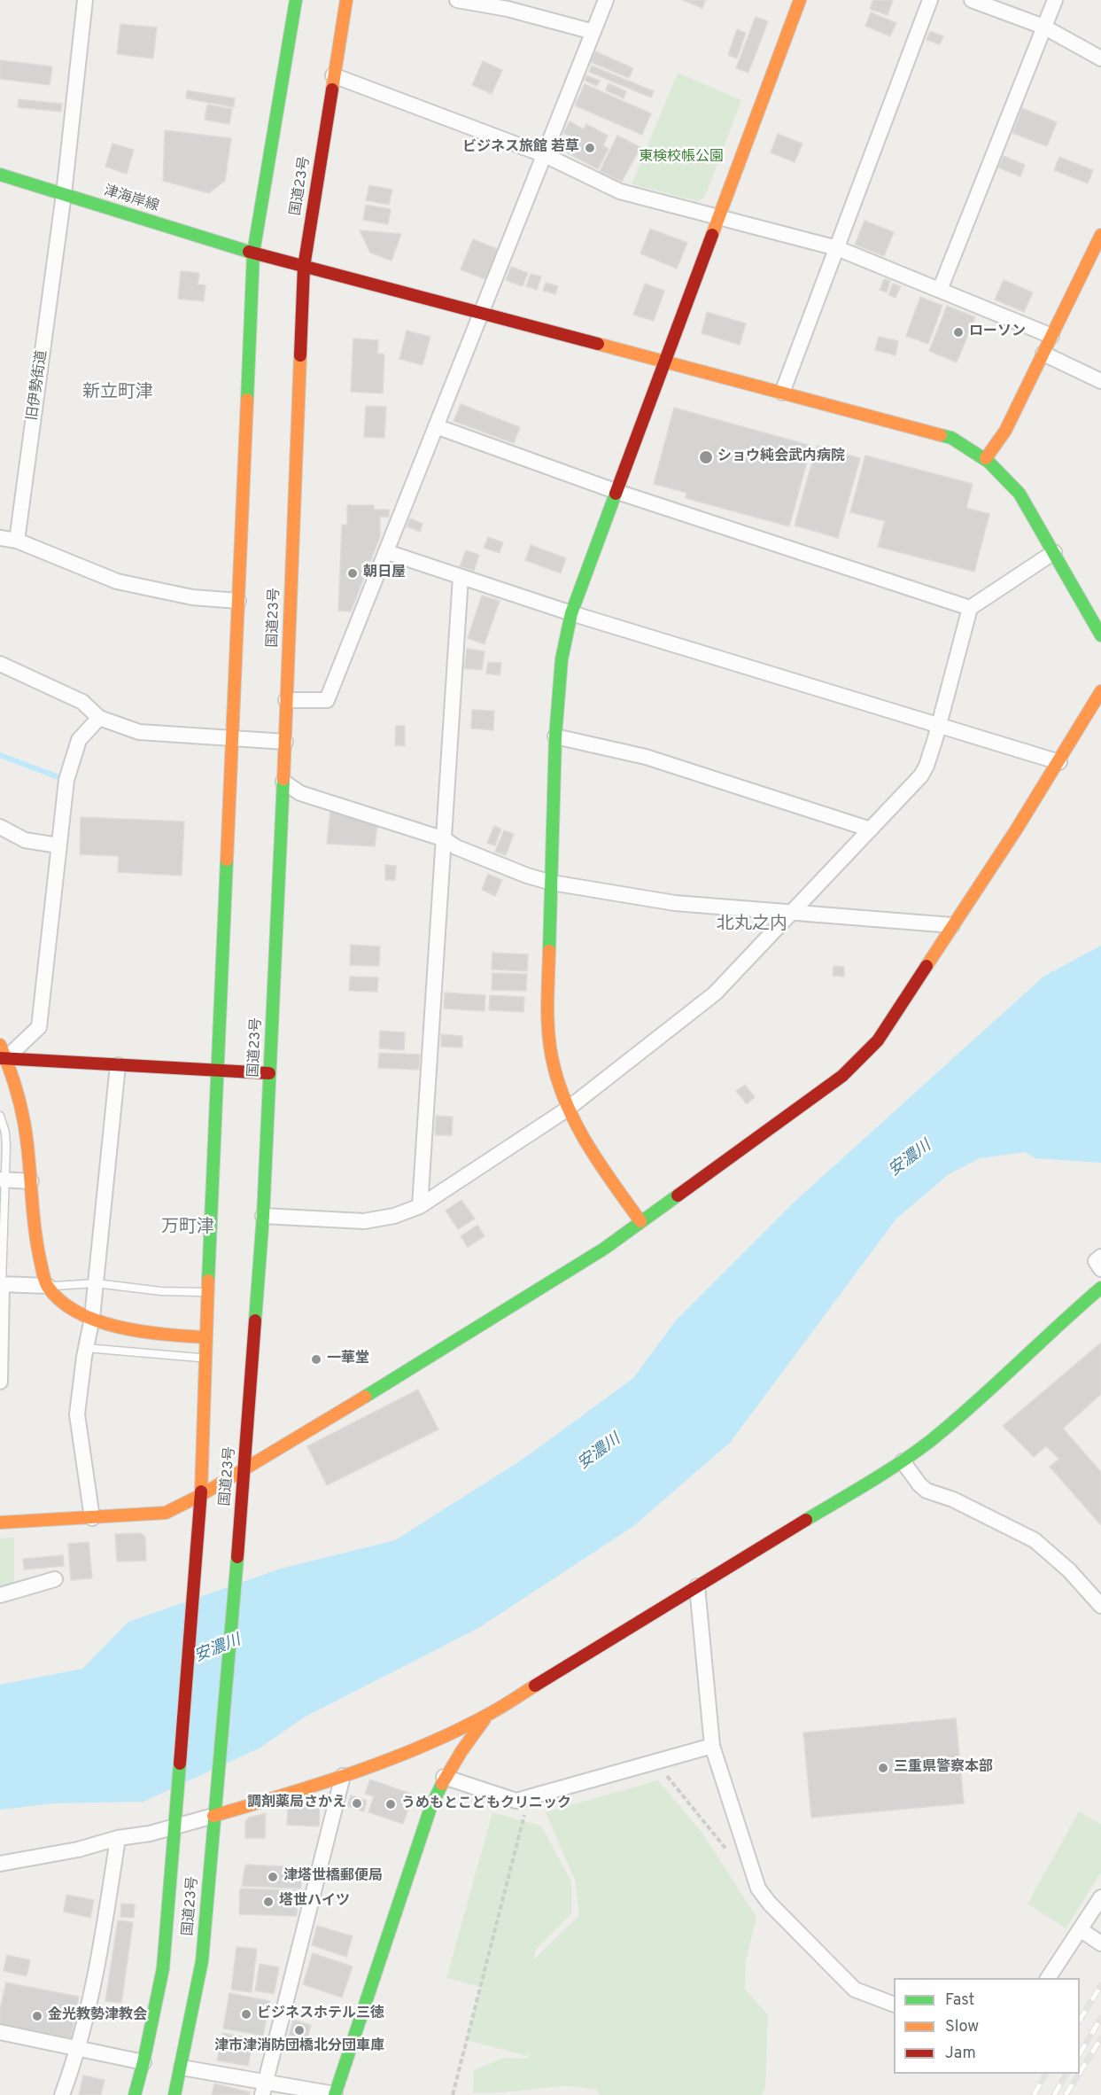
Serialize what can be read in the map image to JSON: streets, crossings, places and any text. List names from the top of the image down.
{
  "streets": {
    "main road": ["国道23号", "津海岸線"],
    "street": ["旧伊勢街道"]
  },
  "crossings": [
    ["国道23号", "津海岸線"],
    ["津海岸線", "旧伊勢街道"]
  ],
  "districts": ["新立町津", "北丸之内", "万町津"],
  "water": ["安濃川"],
  "parks": ["東検校帳公園"],
  "places": [
    "ビジネス旅館 若草",
    "ローソン",
    "ショウ純会武内病院",
    "朝日屋",
    "一華堂",
    "三重県警察本部",
    "調剤薬局さかえ",
    "うめもとこどもクリニック",
    "津塔世橋郵便局",
    "塔世ハイツ",
    "ビジネスホテル三徳",
    "金光教勢津教会",
    "津市津消防団橋北分団車庫"
  ],
  "legend": ["Fast", "Slow", "Jam"]
}
